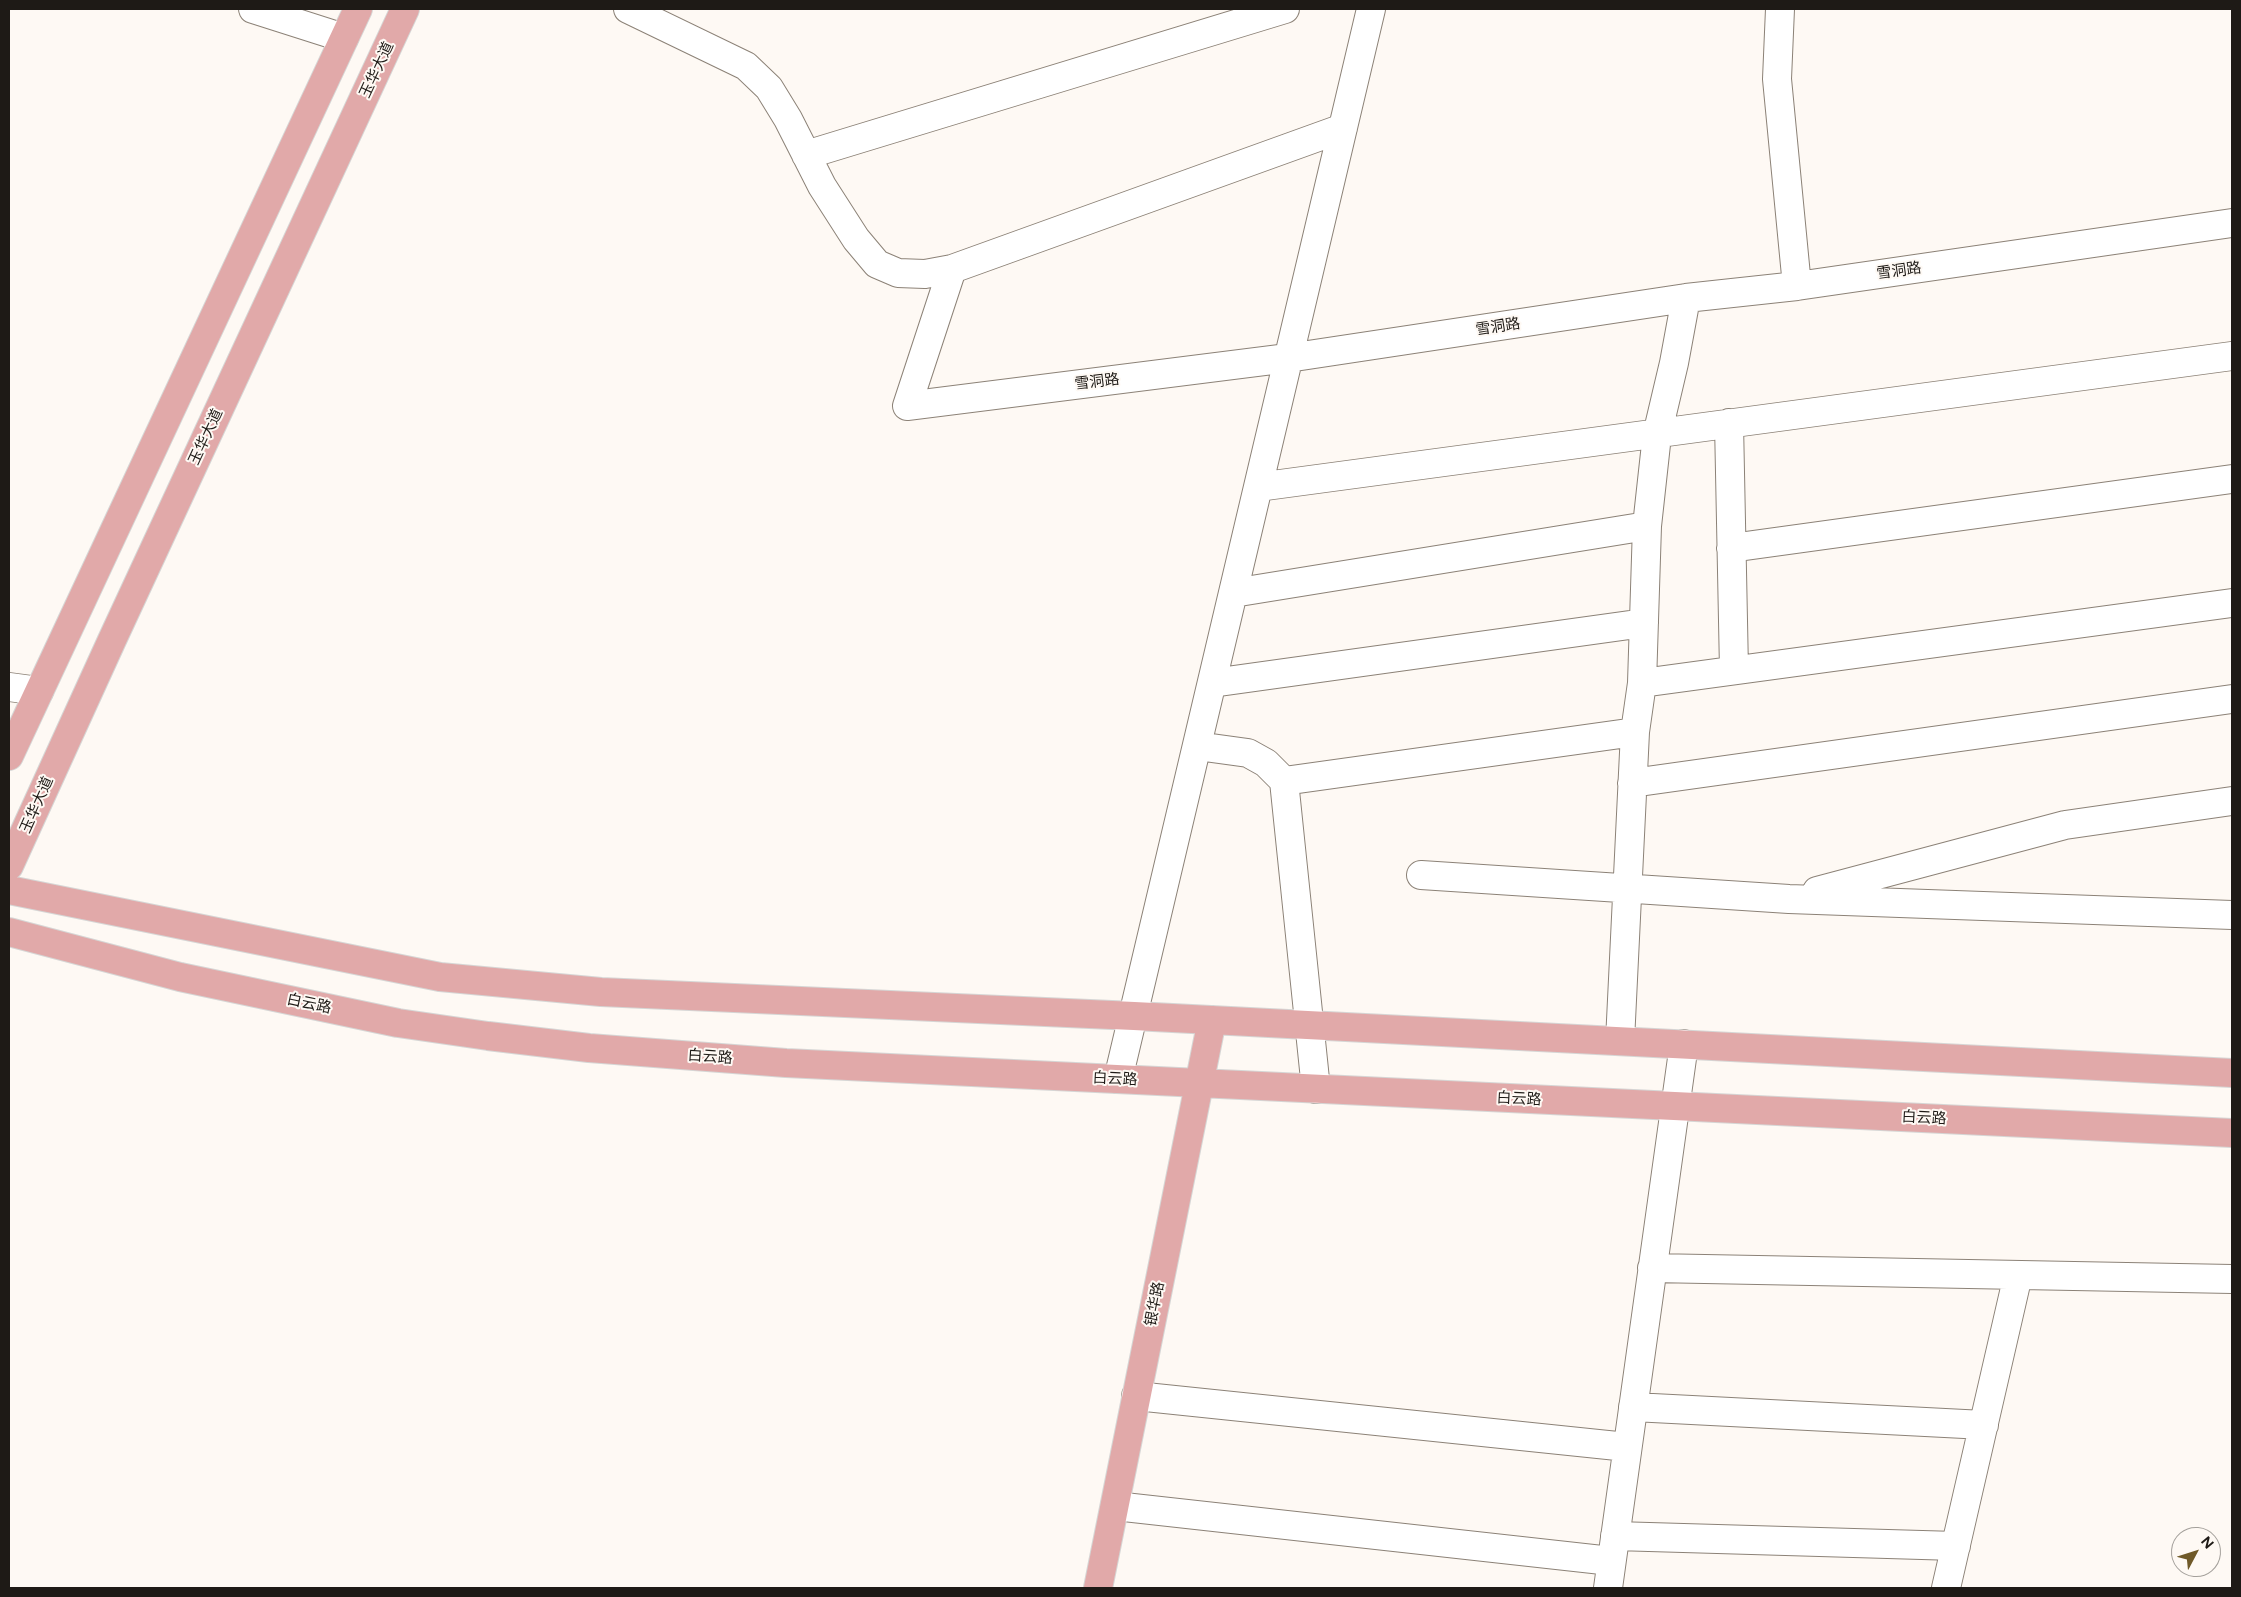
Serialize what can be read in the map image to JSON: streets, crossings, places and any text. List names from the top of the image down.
{
  "streets": {
    "main road": ["玉华大道", "白云路", "银华路"],
    "street": ["雪洞路"]
  },
  "crossings": [
    ["白云路", "银华路"]
  ],
  "north": "top right"
}
